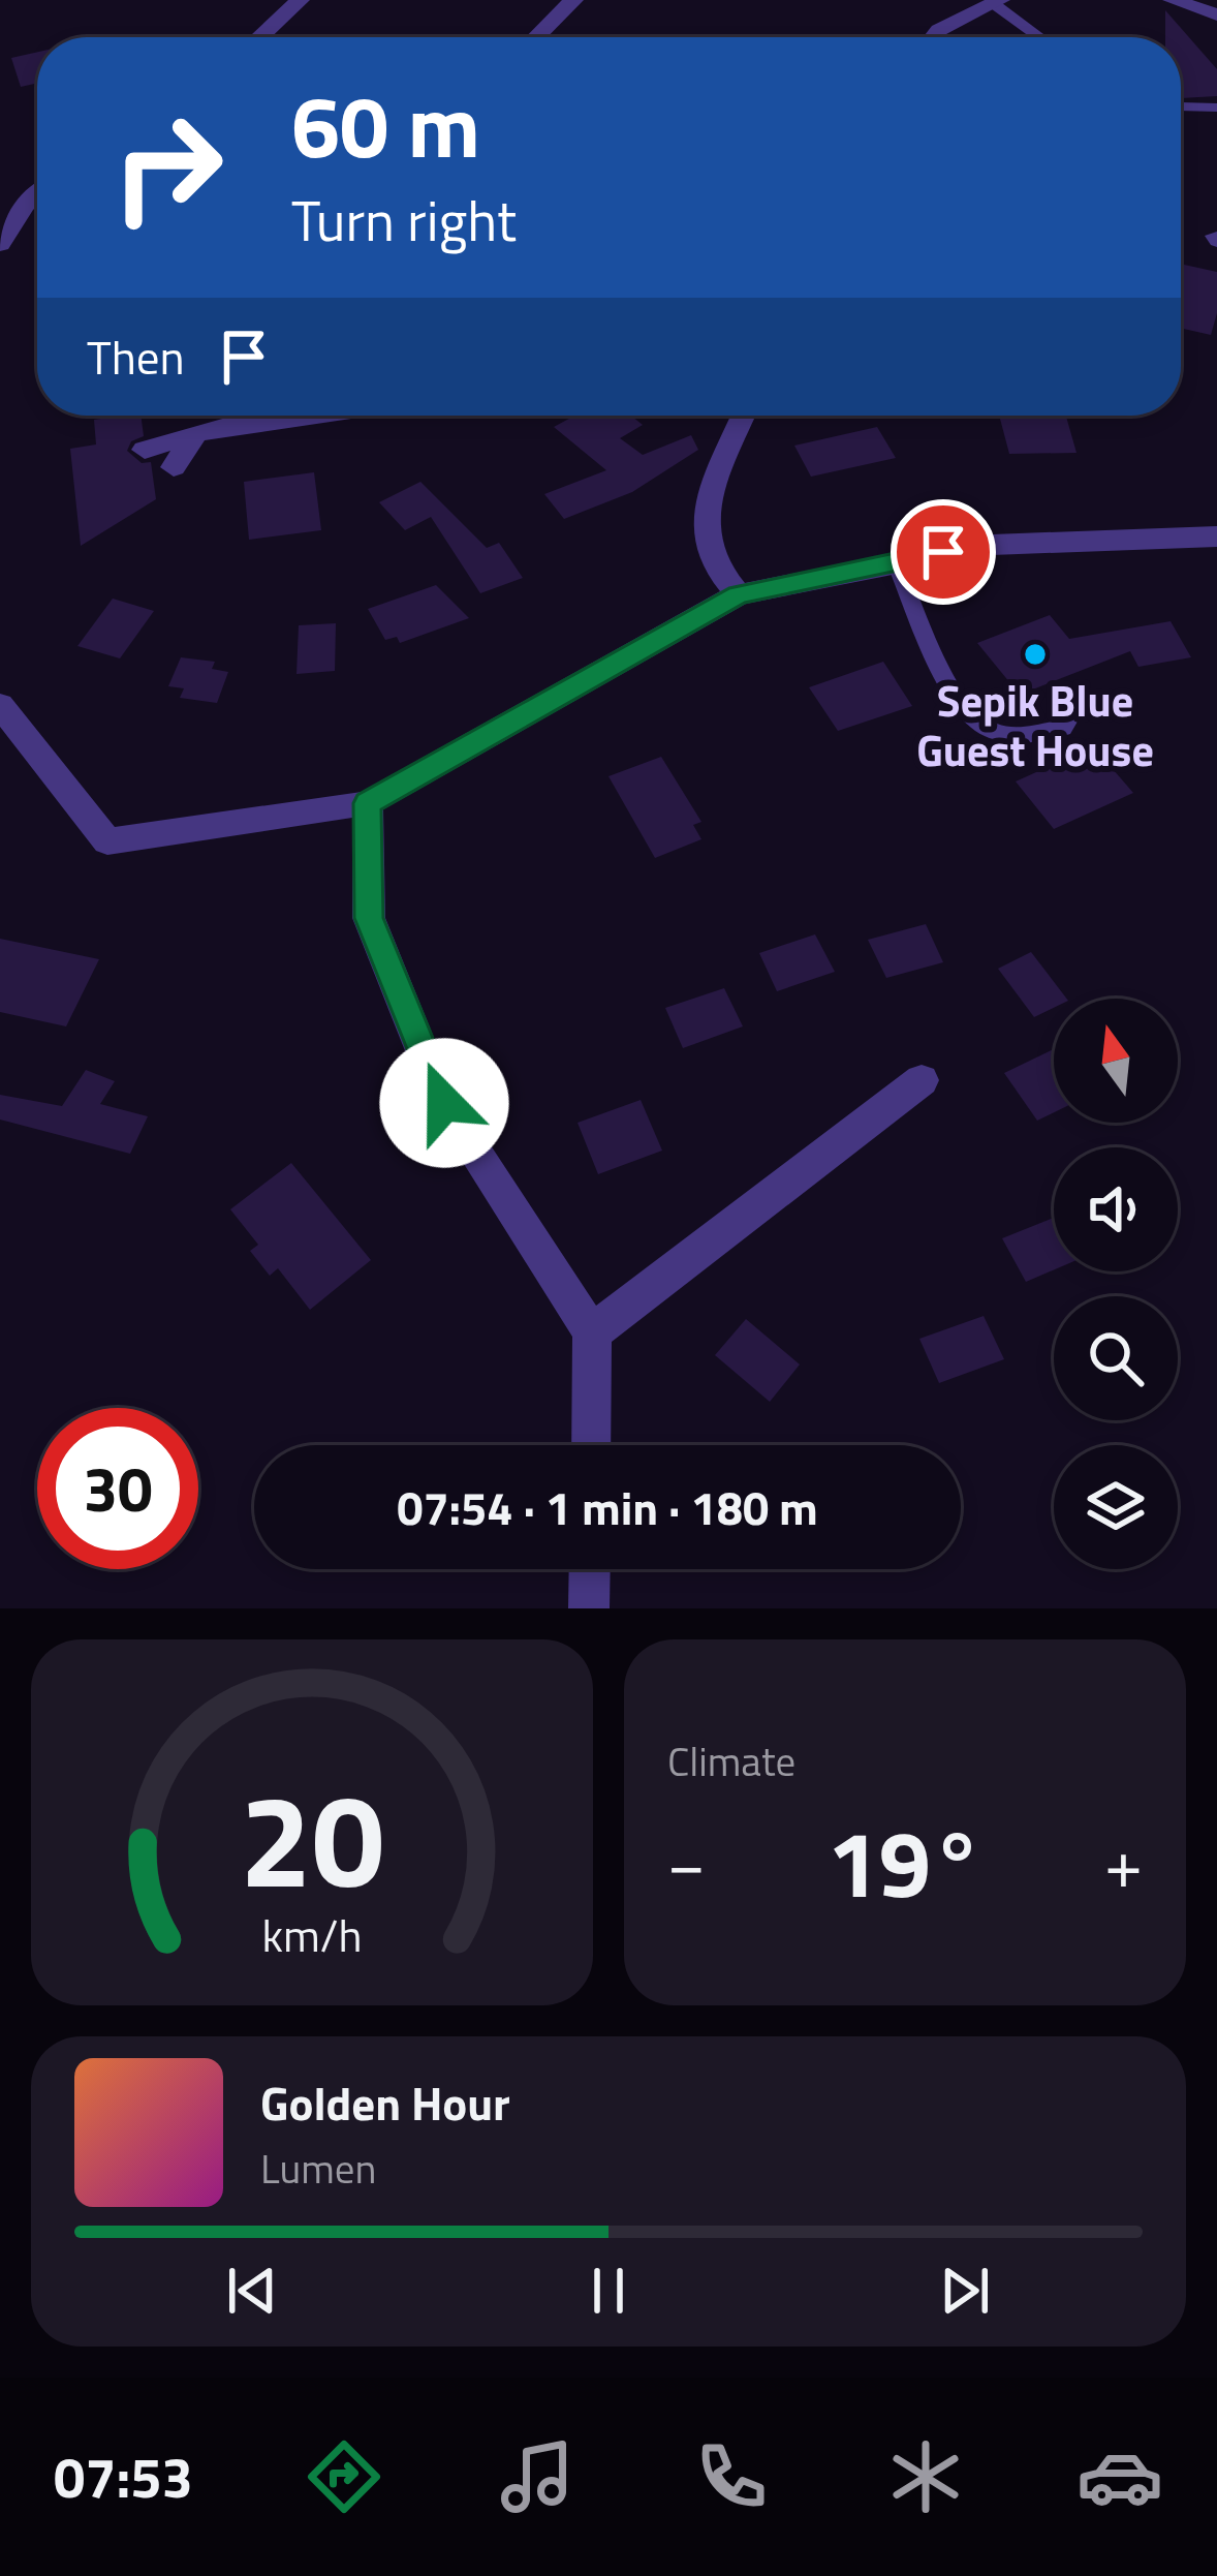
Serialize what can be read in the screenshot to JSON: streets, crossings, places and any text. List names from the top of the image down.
{
  "places": ["Sepik Blue Guest House"],
  "north": "top",
  "page": {
    "turn": ["60 m", "Turn right"],
    "then": "Then",
    "limit": "30",
    "trip": "07:54 · 1 min · 180 m",
    "tile": "Climate",
    "heat": ["−", "19°", "+"],
    "song": ["Golden Hour", "Lumen"],
    "tabs": "07:53",
    "gauge": ["20", "km/h"]
  }
}
